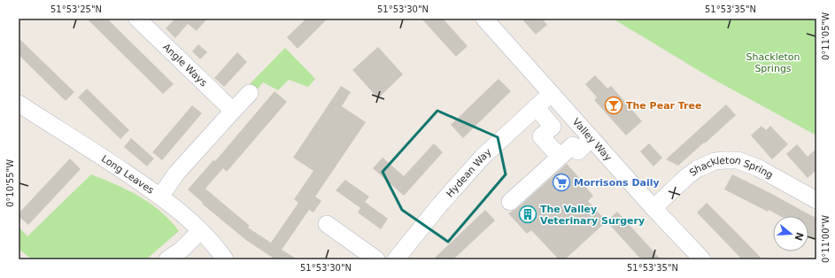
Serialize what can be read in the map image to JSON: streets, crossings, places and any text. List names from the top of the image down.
{
  "streets": {
    "street": [
      "Angle Ways",
      "Valley Way",
      "Hydean Way",
      "Long Leaves",
      "Shackleton Spring"
    ]
  },
  "crossings": [
    ["Valley Way", "Hydean Way"],
    ["Valley Way", "Shackleton Spring"]
  ],
  "parks": ["Shackleton Springs"],
  "places": {
    "bar": ["The Pear Tree"],
    "supermarket": ["Morrisons Daily"],
    "building": ["The Valley Veterinary Surgery"]
  },
  "north": "right",
  "coordinates": [
    "51°53'25\"N",
    "51°53'30\"N",
    "51°53'35\"N",
    "0°11'05\"W",
    "0°10'55\"W",
    "0°11'00\"W"
  ]
}
